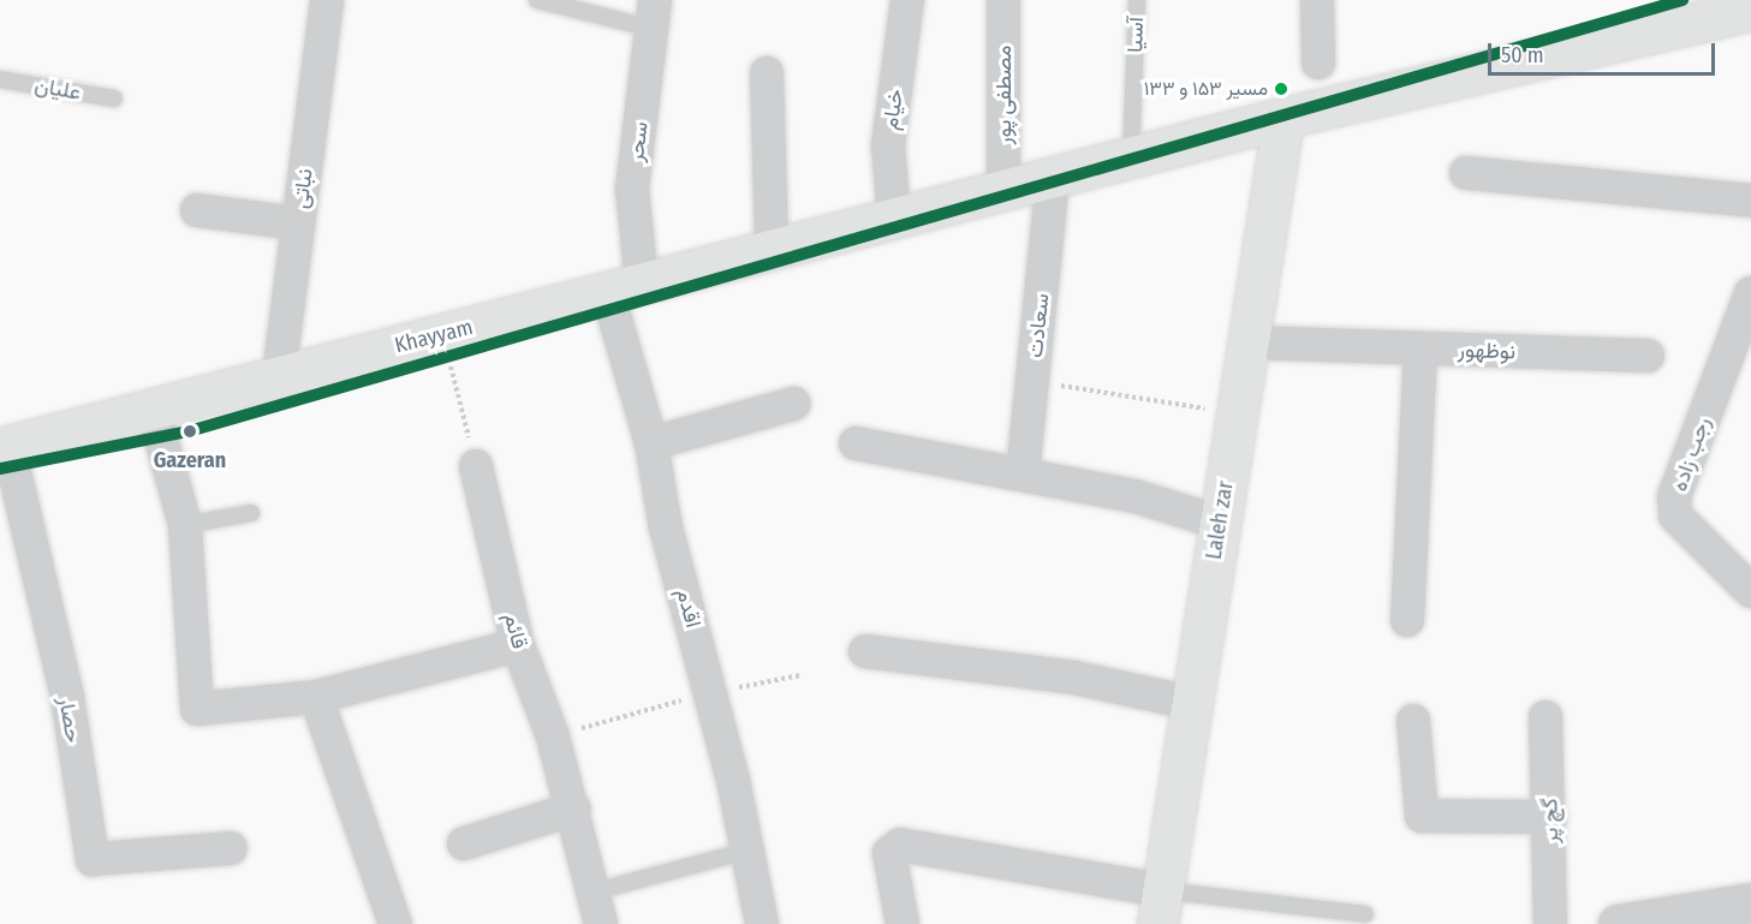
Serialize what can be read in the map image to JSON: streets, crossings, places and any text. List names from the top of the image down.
{
  "streets": {
    "main road": ["Khayyam", "Laleh zar"],
    "street": [
      "مصطفی پور",
      "خیام",
      "سحر",
      "نباتی",
      "سعادت",
      "نوظهور",
      "رجب زاده",
      "اقدم",
      "قائم",
      "حصار",
      "گچ پر"
    ],
    "lane": ["آسیا", "علیان"]
  },
  "crossings": [
    ["آسیا", "Khayyam"],
    ["مصطفی پور", "Khayyam"],
    ["خیام", "Khayyam"],
    ["سحر", "Khayyam"],
    ["سحر", "اقدم"],
    ["نباتی", "Khayyam"],
    ["سعادت", "Khayyam"],
    ["Khayyam", "Laleh zar"],
    ["Khayyam", "اقدم"],
    ["Khayyam", "حصار"],
    ["نوظهور", "Laleh zar"]
  ],
  "places": ["مسیر ۱۵۳ و ۱۳۳", "Gazeran"],
  "scale_bar": "50 m"
}
